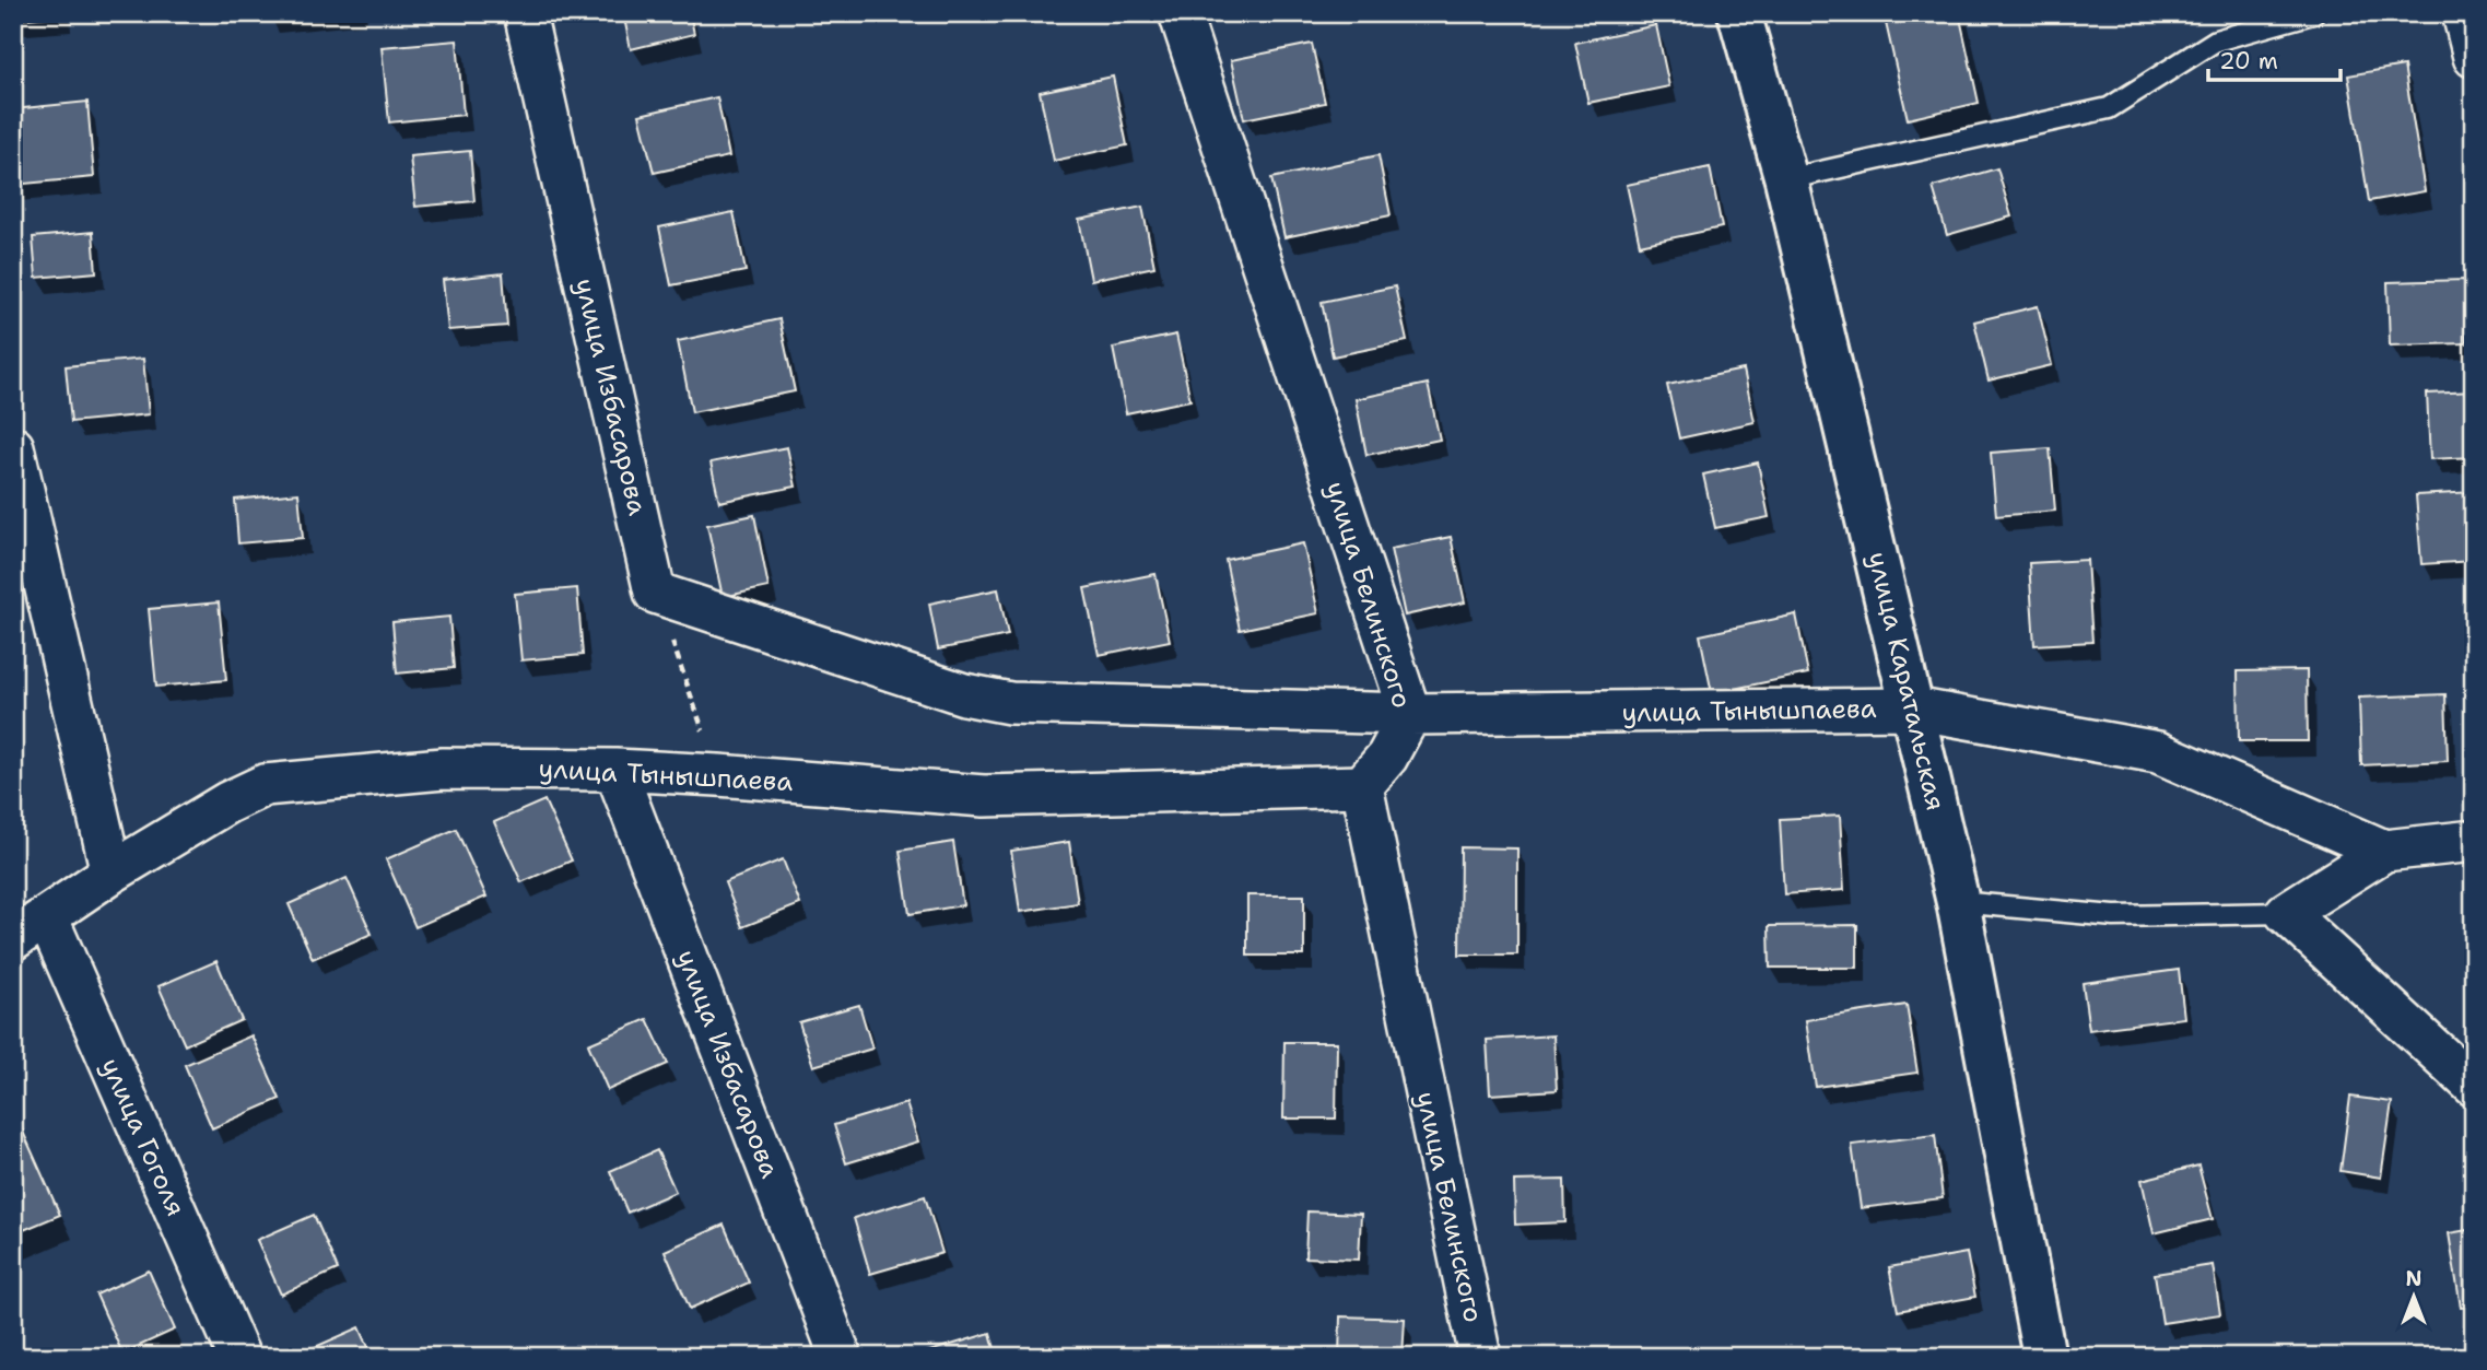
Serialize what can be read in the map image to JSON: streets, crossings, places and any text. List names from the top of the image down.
{
  "streets": {
    "street": [
      "улица Избасарова",
      "улица Белинского",
      "улица Каратальская",
      "улица Тынышпаева",
      "улица Гоголя"
    ]
  },
  "crossings": [
    ["улица Избасарова", "улица Тынышпаева"],
    ["улица Белинского", "улица Тынышпаева"],
    ["улица Каратальская", "улица Тынышпаева"],
    ["улица Тынышпаева", "улица Гоголя"]
  ],
  "scale_bar": "20 m",
  "north": "top"
}
